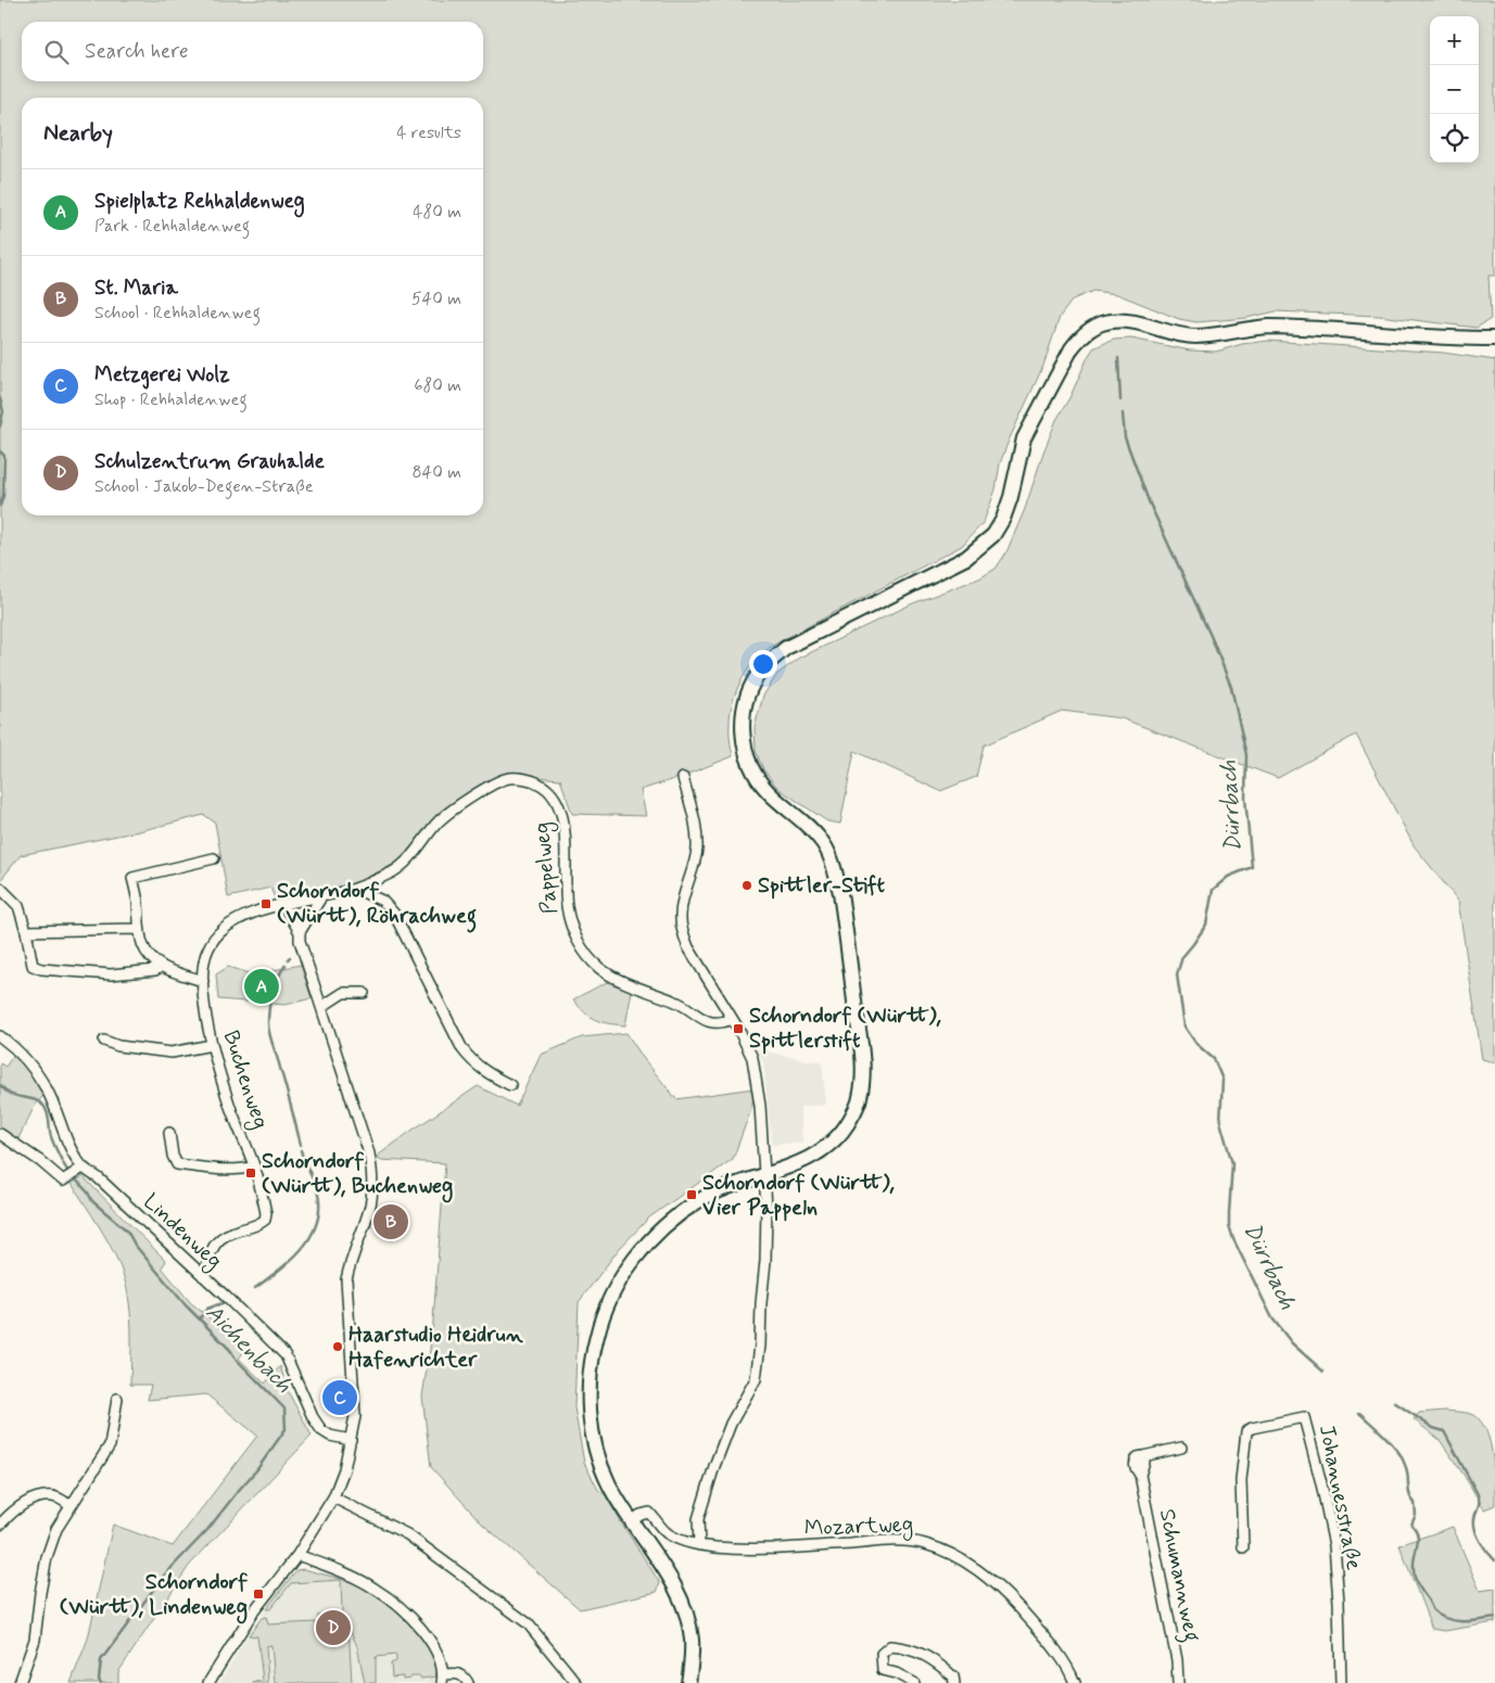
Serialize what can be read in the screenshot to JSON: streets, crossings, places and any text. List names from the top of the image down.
{
  "streets": {
    "street": [
      "Pappelweg",
      "Buchenweg",
      "Lindenweg",
      "Johannesstraße",
      "Mozartweg",
      "Schumannweg"
    ]
  },
  "crossings": [
    ["Pappelweg", "Buchenweg"],
    ["Buchenweg", "Lindenweg"]
  ],
  "water": ["Dürrbach", "Aichenbach"],
  "places": {
    "other": ["Spittler-Stift", "Haarstudio Heidrun Hafenrichter"],
    "transit": [
      "Schorndorf (Württ), Röhrachweg",
      "Schorndorf (Württ), Spittlerstift",
      "Schorndorf (Württ), Buchenweg",
      "Schorndorf (Württ), Vier Pappeln",
      "Schorndorf (Württ), Lindenweg"
    ]
  },
  "page": {
    "map_buttons": ["+", "−"],
    "search": "Search here",
    "heading": ["Nearby", "4 results"],
    "list": [
      {
        "mark": "A",
        "name": "Spielplatz Rehhaldenweg",
        "note": "Park · Rehhaldenweg",
        "value": "480 m"
      },
      {
        "mark": "B",
        "name": "St. Maria",
        "note": "School · Rehhaldenweg",
        "value": "540 m"
      },
      {
        "mark": "C",
        "name": "Metzgerei Wolz",
        "note": "Shop · Rehhaldenweg",
        "value": "680 m"
      },
      {
        "mark": "D",
        "name": "Schulzentrum Grauhalde",
        "note": "School · Jakob-Degen-Straße",
        "value": "840 m"
      }
    ],
    "pins": [
      "A",
      "B",
      "C",
      "D"
    ]
  }
}
